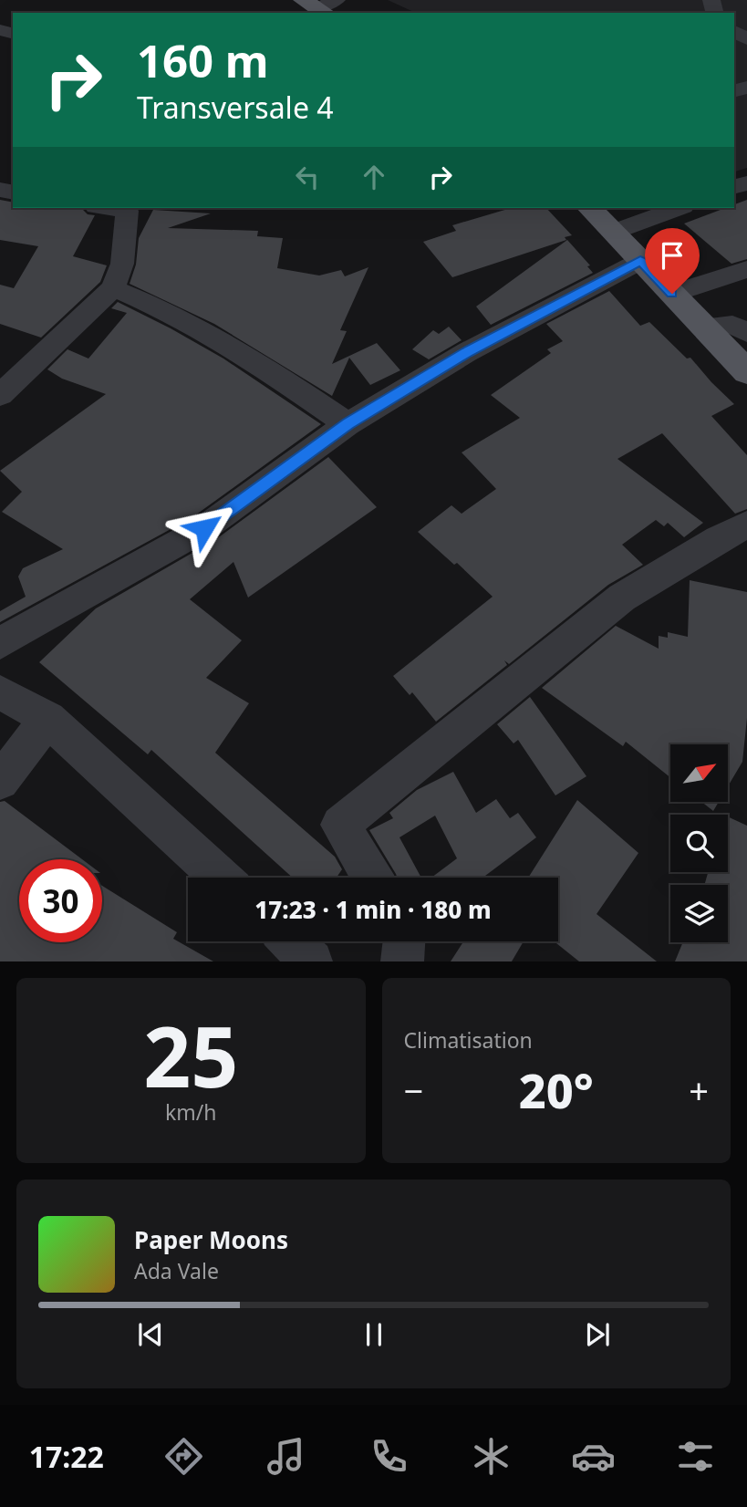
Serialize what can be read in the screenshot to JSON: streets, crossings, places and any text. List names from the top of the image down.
{
  "north": "top right",
  "page": {
    "turn": ["160 m", "Transversale 4"],
    "limit": "30",
    "trip": "17:23 · 1 min · 180 m",
    "tile": [
      ["25", "km/h"],
      "Climatisation"
    ],
    "heat": ["−", "20°", "+"],
    "song": ["Paper Moons", "Ada Vale"],
    "tabs": "17:22"
  }
}
